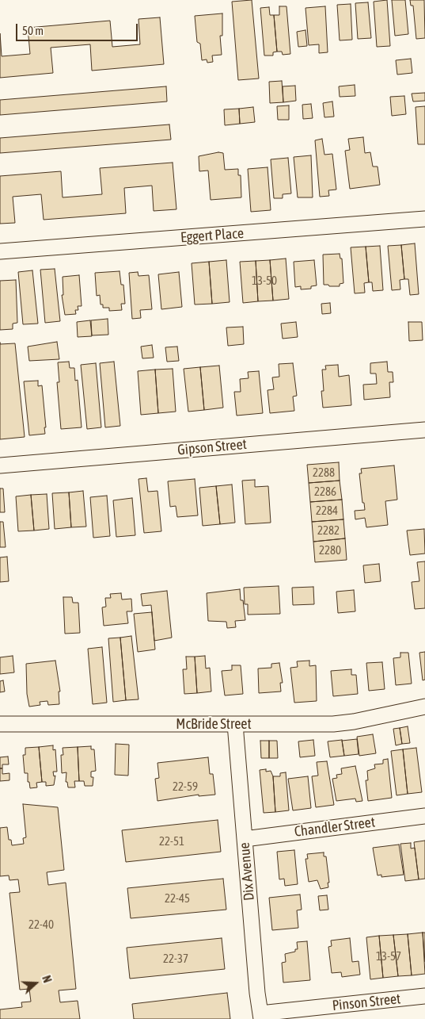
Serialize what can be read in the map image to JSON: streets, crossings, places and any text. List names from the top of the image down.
{
  "streets": {
    "street": [
      "Eggert Place",
      "Gipson Street",
      "McBride Street",
      "Chandler Street",
      "Dix Avenue",
      "Pinson Street"
    ]
  },
  "crossings": [
    ["McBride Street", "Dix Avenue"],
    ["Chandler Street", "Dix Avenue"],
    ["Dix Avenue", "Pinson Street"]
  ],
  "house_numbers": [
    "13-50",
    "2288",
    "2286",
    "2284",
    "2282",
    "2280",
    "22-59",
    "22-51",
    "22-45",
    "22-40",
    "13-57",
    "22-37"
  ],
  "scale_bar": "50 m",
  "north": "right"
}
